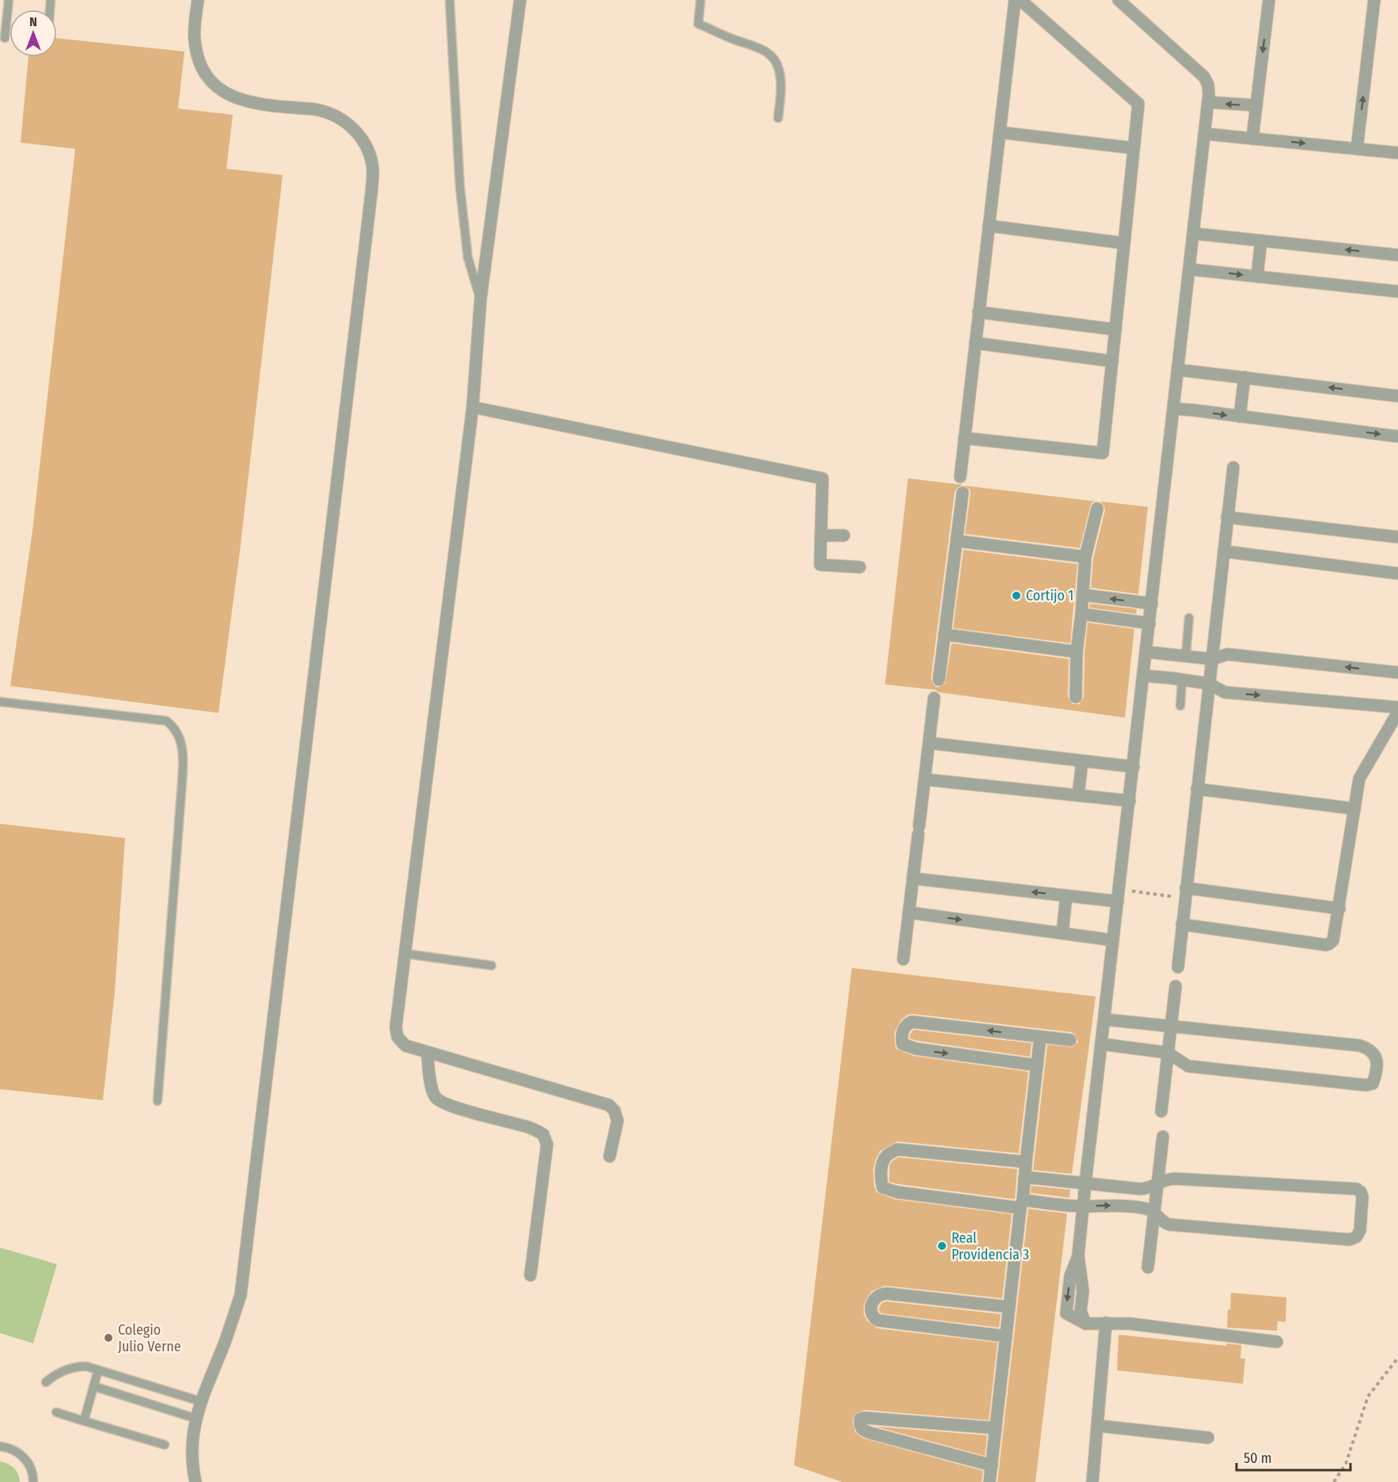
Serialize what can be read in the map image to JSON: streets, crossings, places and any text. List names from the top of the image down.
{
  "places": ["Cortijo 1", "Real Providencia 3", "Colegio Julio Verne"],
  "scale_bar": "50 m",
  "north": "top"
}
